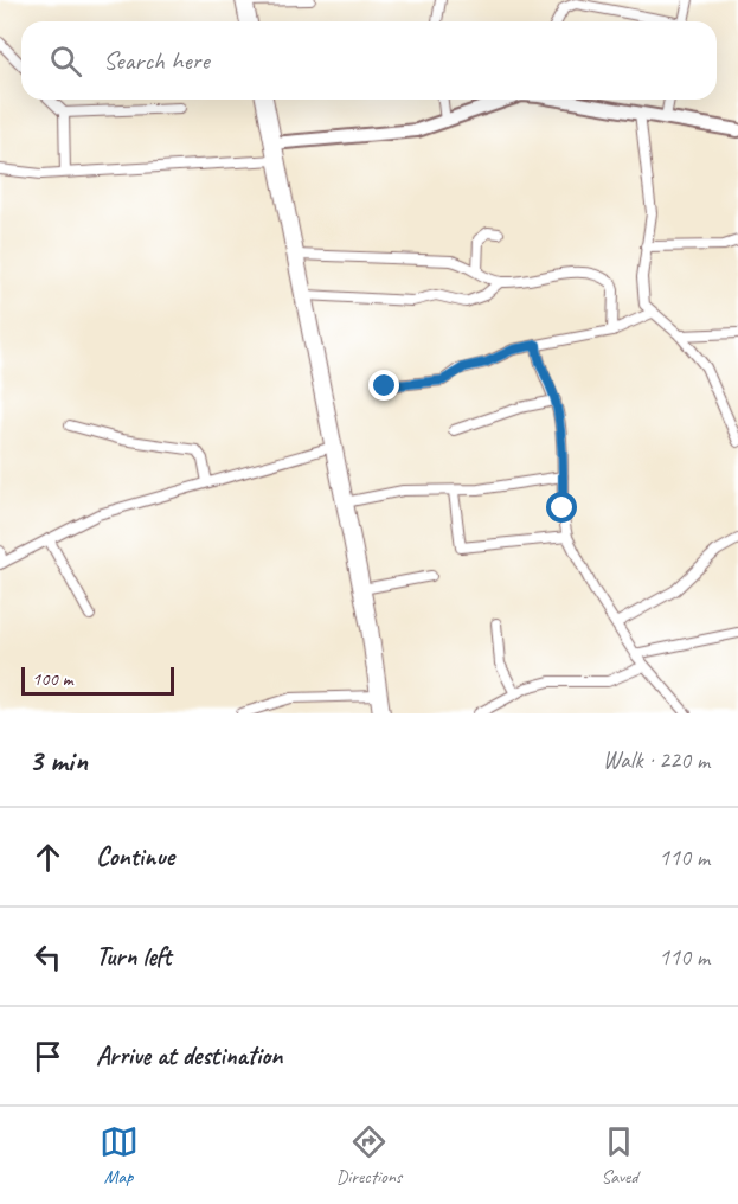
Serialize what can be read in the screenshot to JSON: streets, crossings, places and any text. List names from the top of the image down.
{
  "scale_bar": "100 m",
  "page": {
    "search": "Search here",
    "scale": "100 m",
    "heading": ["3 min", "Walk · 220 m"],
    "list": [
      ["Continue", "110 m"],
      ["Turn left", "110 m"],
      "Arrive at destination"
    ],
    "nav": ["Map", "Directions", "Saved"]
  }
}
